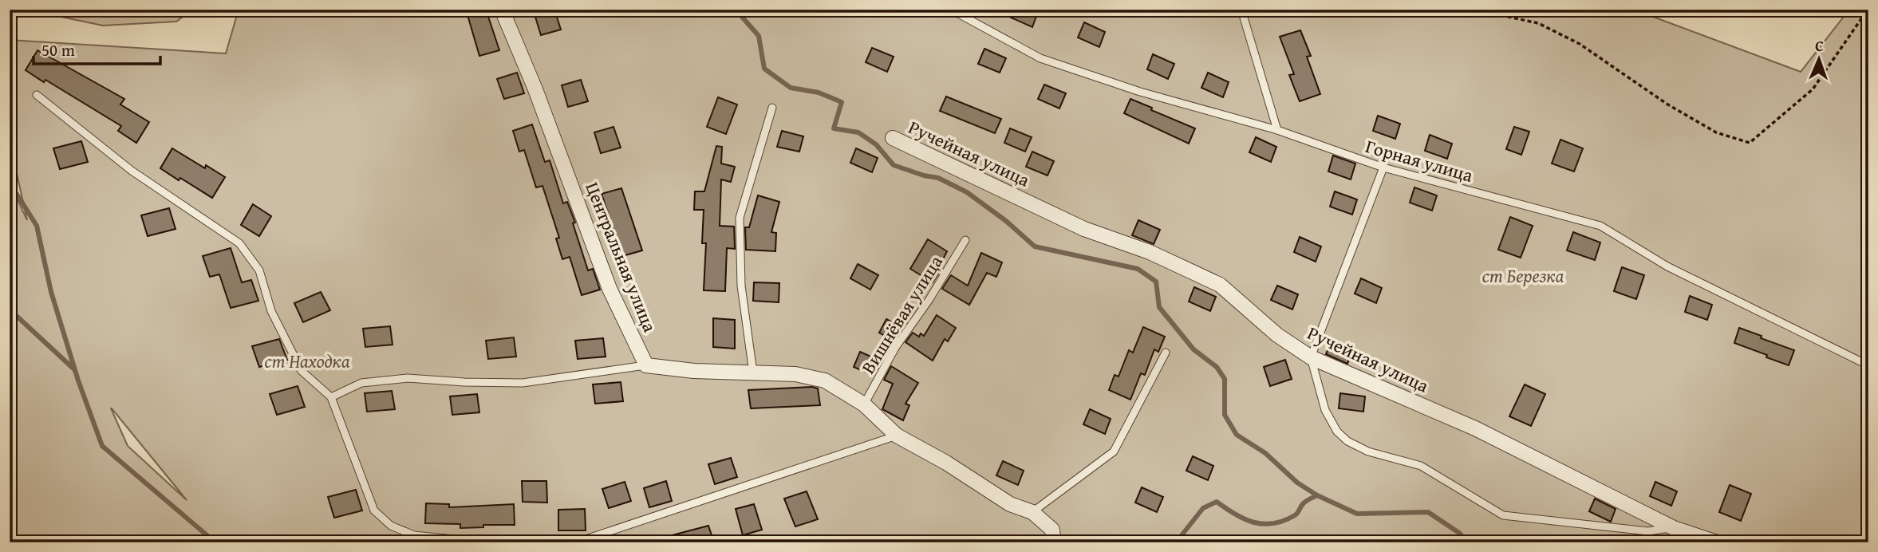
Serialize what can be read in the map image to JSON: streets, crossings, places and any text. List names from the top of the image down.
{
  "streets": {
    "street": ["Ручейная улица", "Центральная улица"],
    "lane": ["Горная улица", "Вишнёвая улица"]
  },
  "parks": ["ст Березка", "ст Находка"],
  "scale_bar": "50 m",
  "north": "top"
}
